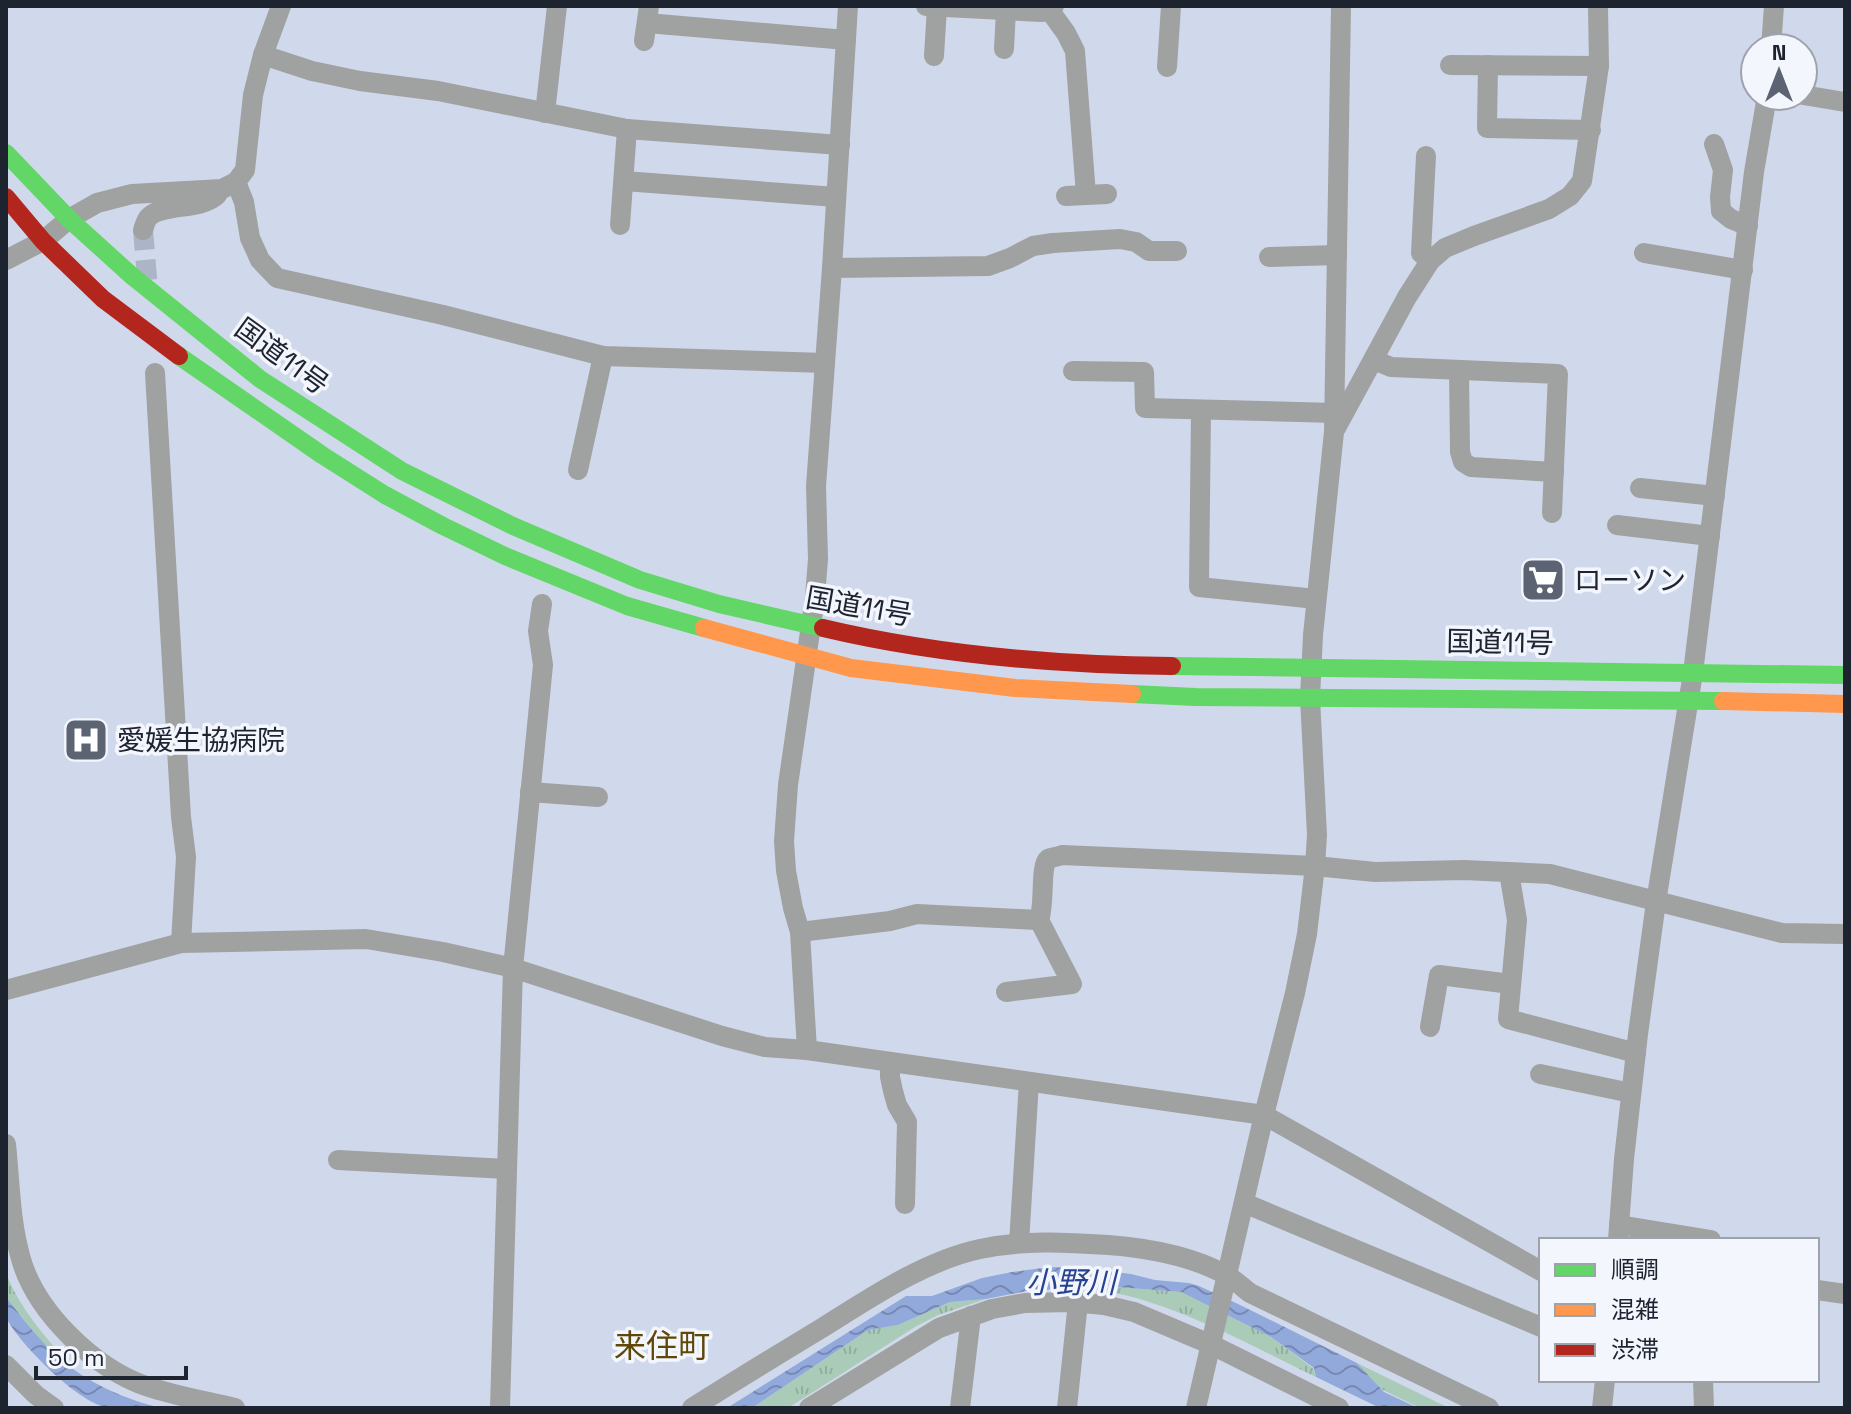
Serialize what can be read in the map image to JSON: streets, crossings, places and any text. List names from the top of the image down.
{
  "streets": {
    "highway": ["国道11号"]
  },
  "districts": ["来住町"],
  "water": ["小野川"],
  "places": {
    "supermarket": ["ローソン"],
    "hospital": ["愛媛生協病院"]
  },
  "legend": ["順調", "混雑", "渋滞"],
  "scale_bar": "50 m",
  "north": "top"
}
